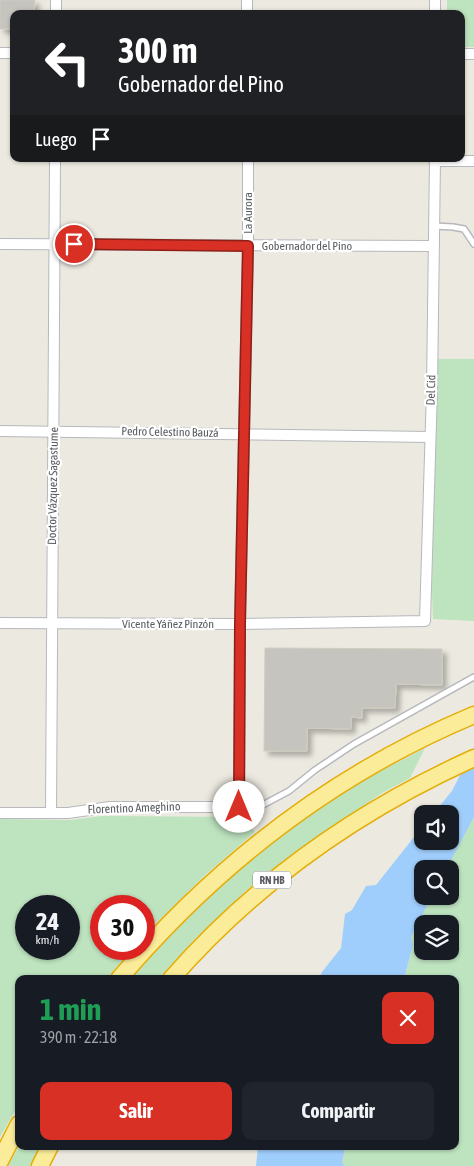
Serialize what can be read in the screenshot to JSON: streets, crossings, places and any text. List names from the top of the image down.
{
  "streets": {
    "highway": ["RN HB"],
    "street": [
      "La Aurora",
      "Gobernador del Pino",
      "Del Cid",
      "Pedro Celestino Bauzá",
      "Doctor Vázquez Sagastume",
      "Vicente Yáñez Pinzón",
      "Florentino Ameghino"
    ]
  },
  "crossings": [
    ["La Aurora", "Gobernador del Pino"],
    ["La Aurora", "Pedro Celestino Bauzá"],
    ["La Aurora", "Vicente Yáñez Pinzón"],
    ["La Aurora", "Florentino Ameghino"],
    ["Gobernador del Pino", "Del Cid"],
    ["Gobernador del Pino", "Doctor Vázquez Sagastume"],
    ["Del Cid", "Pedro Celestino Bauzá"],
    ["Del Cid", "Vicente Yáñez Pinzón"],
    ["Pedro Celestino Bauzá", "Doctor Vázquez Sagastume"],
    ["Doctor Vázquez Sagastume", "Vicente Yáñez Pinzón"],
    ["Doctor Vázquez Sagastume", "Florentino Ameghino"]
  ],
  "page": {
    "turn": ["300 m", "Gobernador del Pino"],
    "then": "Luego",
    "speed": "24 km/h",
    "limit": "30",
    "heading": ["1 min", "390 m · 22:18"],
    "buttons": ["Salir", "Compartir"]
  }
}
